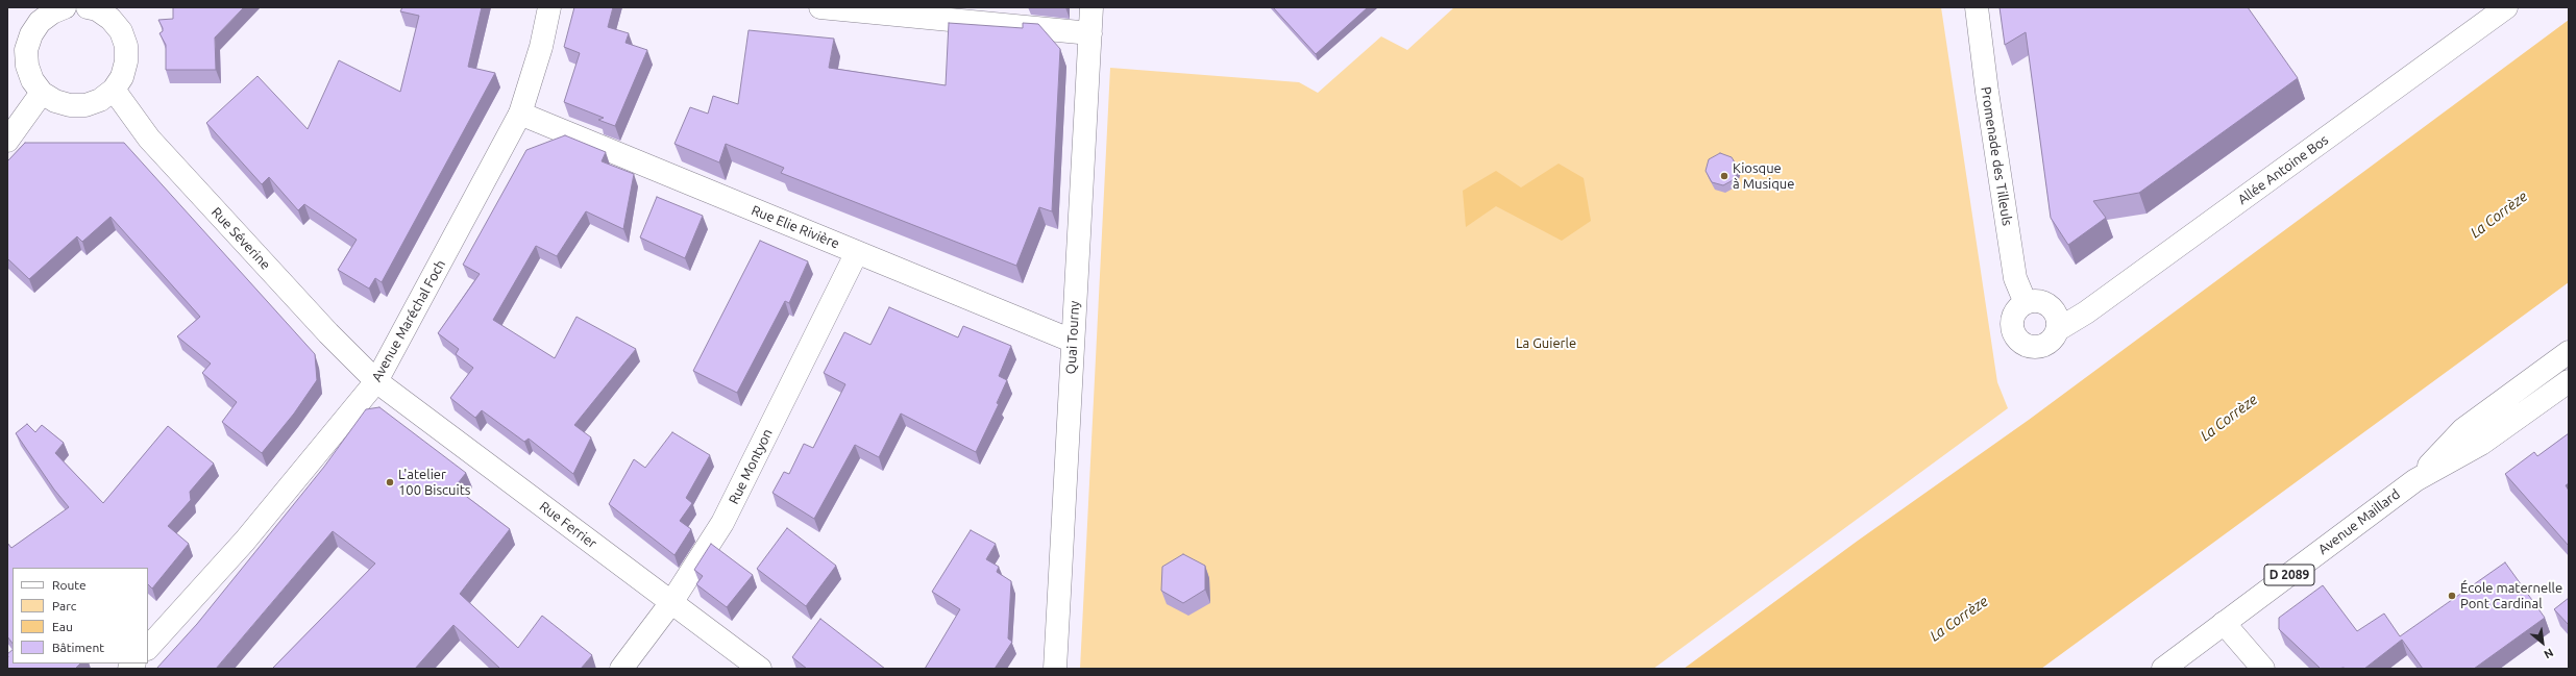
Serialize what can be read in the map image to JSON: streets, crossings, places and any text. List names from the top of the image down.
{
  "streets": {
    "street": [
      "Promenade des Tilleuls",
      "Allée Antoine Bos",
      "Rue Elie Rivière",
      "Rue Séverine",
      "Avenue Maréchal Foch",
      "Quai Tourny",
      "Rue Montyon",
      "Avenue Maillard",
      "Rue Ferrier",
      "D 2089"
    ]
  },
  "crossings": [
    ["Promenade des Tilleuls", "Allée Antoine Bos"],
    ["Rue Elie Rivière", "Avenue Maréchal Foch"],
    ["Rue Elie Rivière", "Quai Tourny"],
    ["Rue Elie Rivière", "Rue Montyon"],
    ["Rue Séverine", "Avenue Maréchal Foch"],
    ["Rue Séverine", "Rue Ferrier"],
    ["Avenue Maréchal Foch", "Rue Ferrier"],
    ["Rue Montyon", "Rue Ferrier"]
  ],
  "water": ["La Corrèze"],
  "parks": ["La Guierle"],
  "places": ["Kiosque à Musique", "L'atelier 100 Biscuits", "École maternelle Pont Cardinal"],
  "legend": [
    "Route",
    "Parc",
    "Eau",
    "Bâtiment"
  ],
  "north": "bottom right"
}
